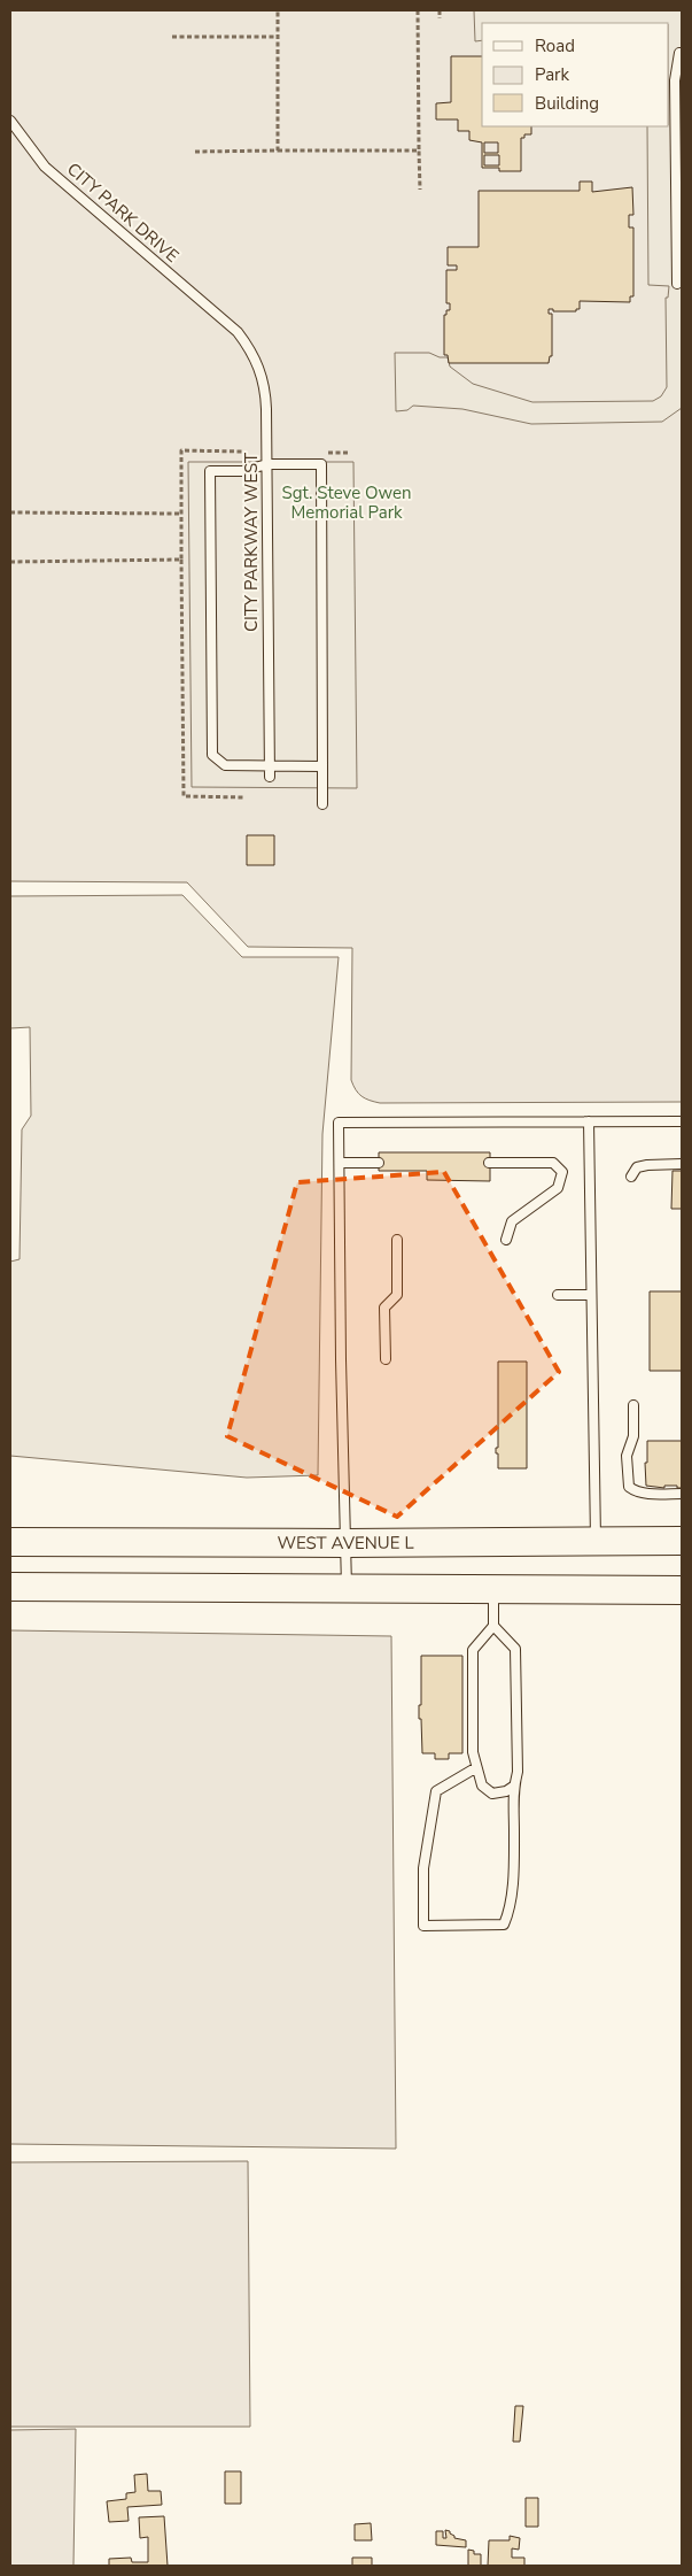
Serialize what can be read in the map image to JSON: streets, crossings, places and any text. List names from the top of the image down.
{
  "streets": {
    "main road": ["WEST AVENUE L"],
    "lane": ["CITY PARK DRIVE", "CITY PARKWAY WEST"]
  },
  "crossings": [
    ["CITY PARK DRIVE", "CITY PARKWAY WEST"]
  ],
  "parks": ["Sgt. Steve Owen Memorial Park"],
  "legend": ["Road", "Park", "Building"]
}
